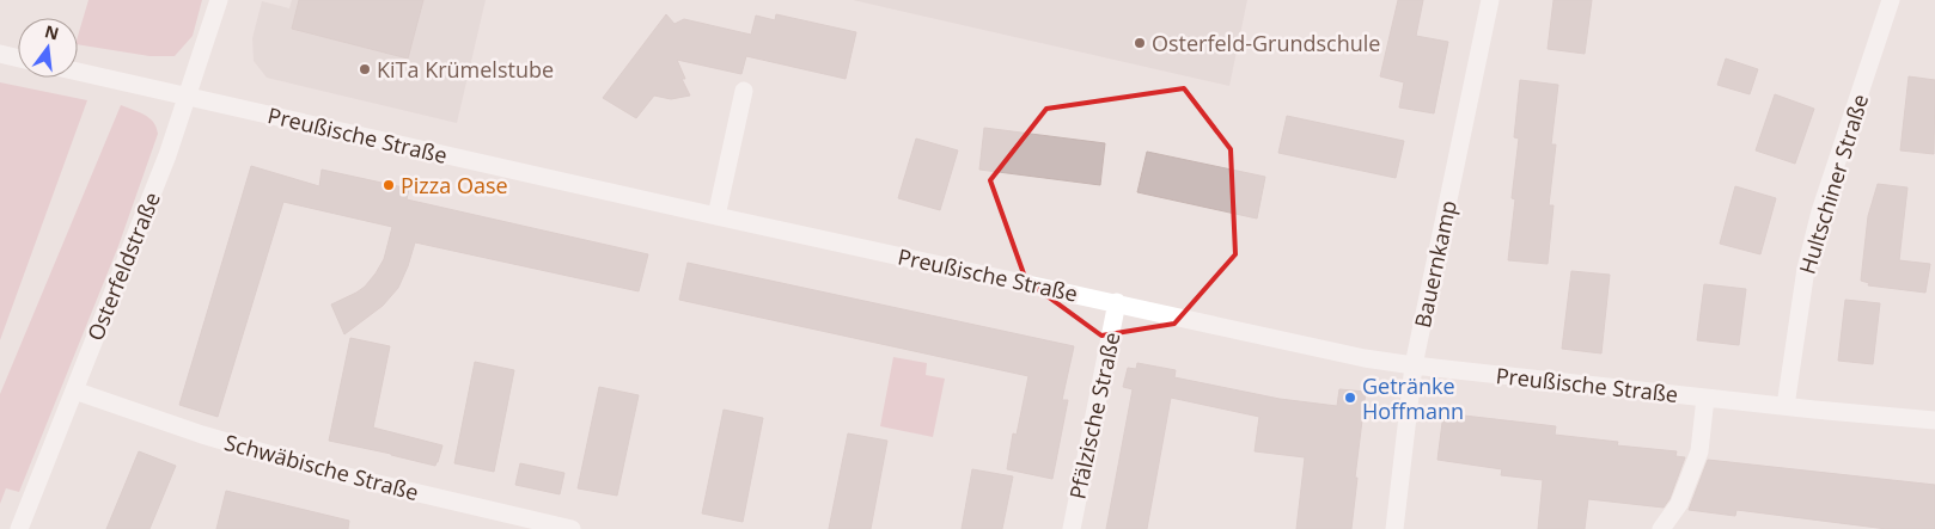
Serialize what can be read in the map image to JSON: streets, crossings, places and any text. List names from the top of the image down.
{
  "streets": {
    "street": [
      "Preußische Straße",
      "Hultschiner Straße",
      "Bauernkamp",
      "Osterfeldstraße",
      "Pfälzische Straße",
      "Schwäbische Straße"
    ]
  },
  "crossings": [
    ["Preußische Straße", "Hultschiner Straße"],
    ["Preußische Straße", "Bauernkamp"],
    ["Preußische Straße", "Osterfeldstraße"],
    ["Preußische Straße", "Pfälzische Straße"],
    ["Osterfeldstraße", "Schwäbische Straße"]
  ],
  "places": [
    "Osterfeld-Grundschule",
    "KiTa Krümelstube",
    "Pizza Oase",
    "Getränke Hoffmann"
  ],
  "north": "top"
}
